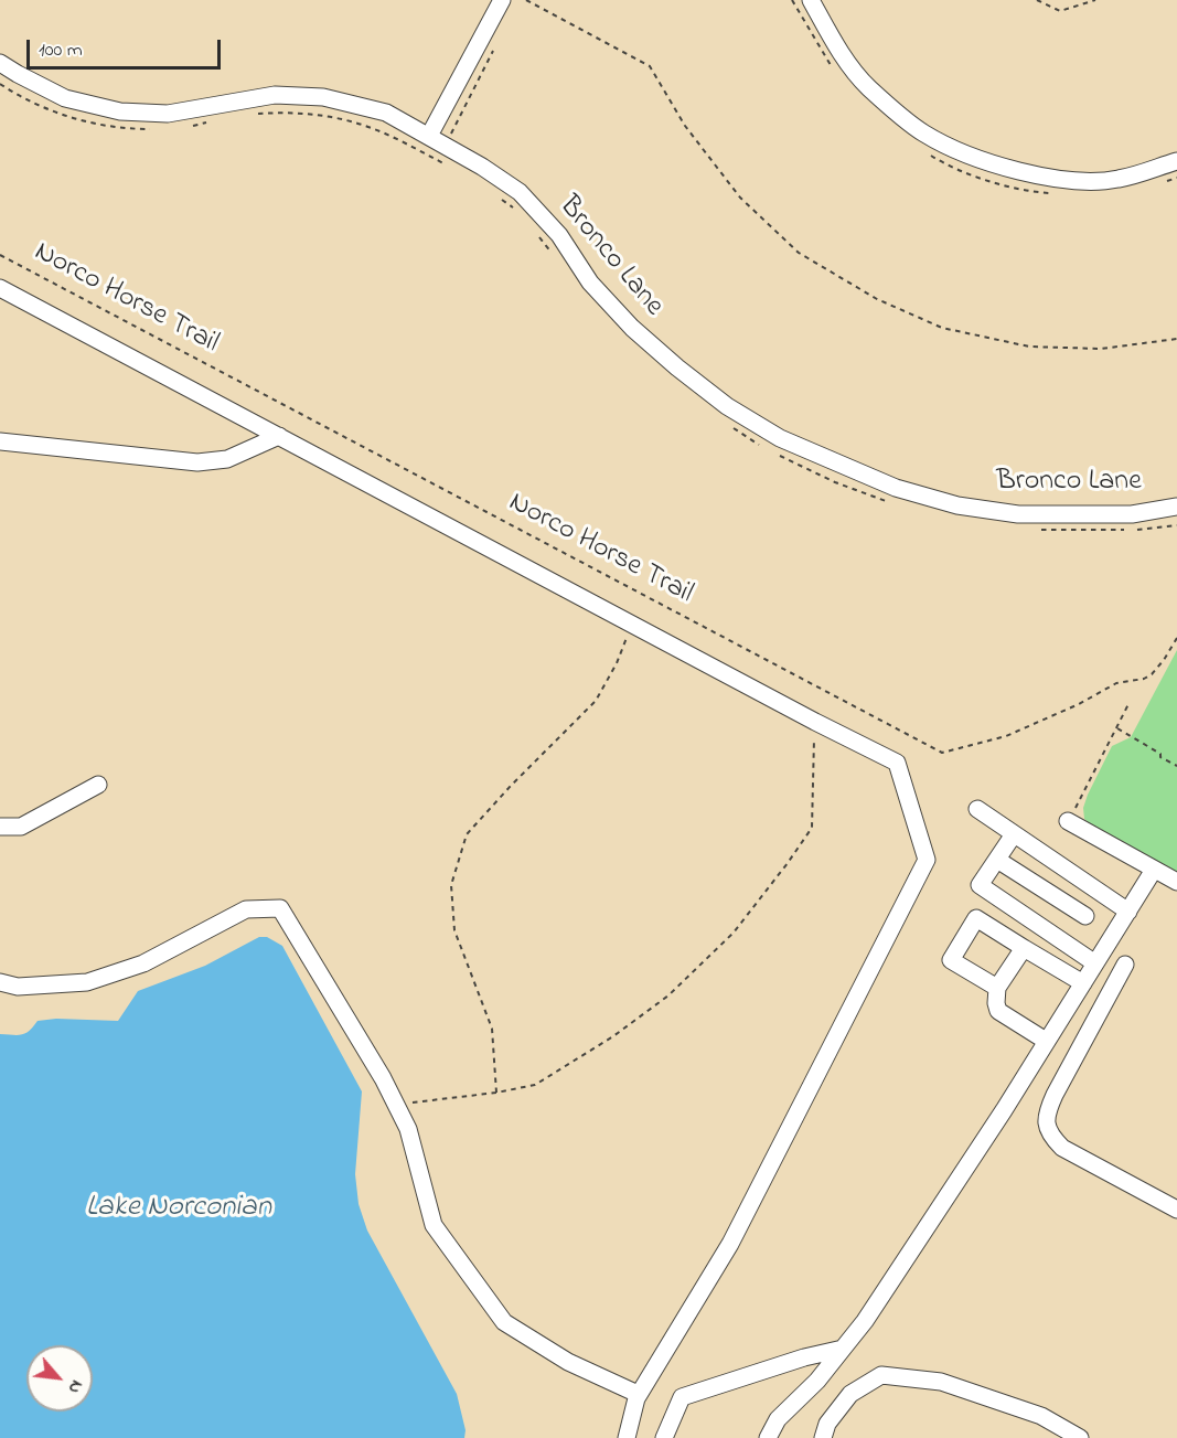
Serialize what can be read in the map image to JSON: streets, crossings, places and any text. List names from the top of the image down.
{
  "streets": {
    "street": ["Bronco Lane"],
    "path": ["Norco Horse Trail"]
  },
  "water": ["Lake Norconian"],
  "scale_bar": "100 m",
  "north": "bottom right"
}
